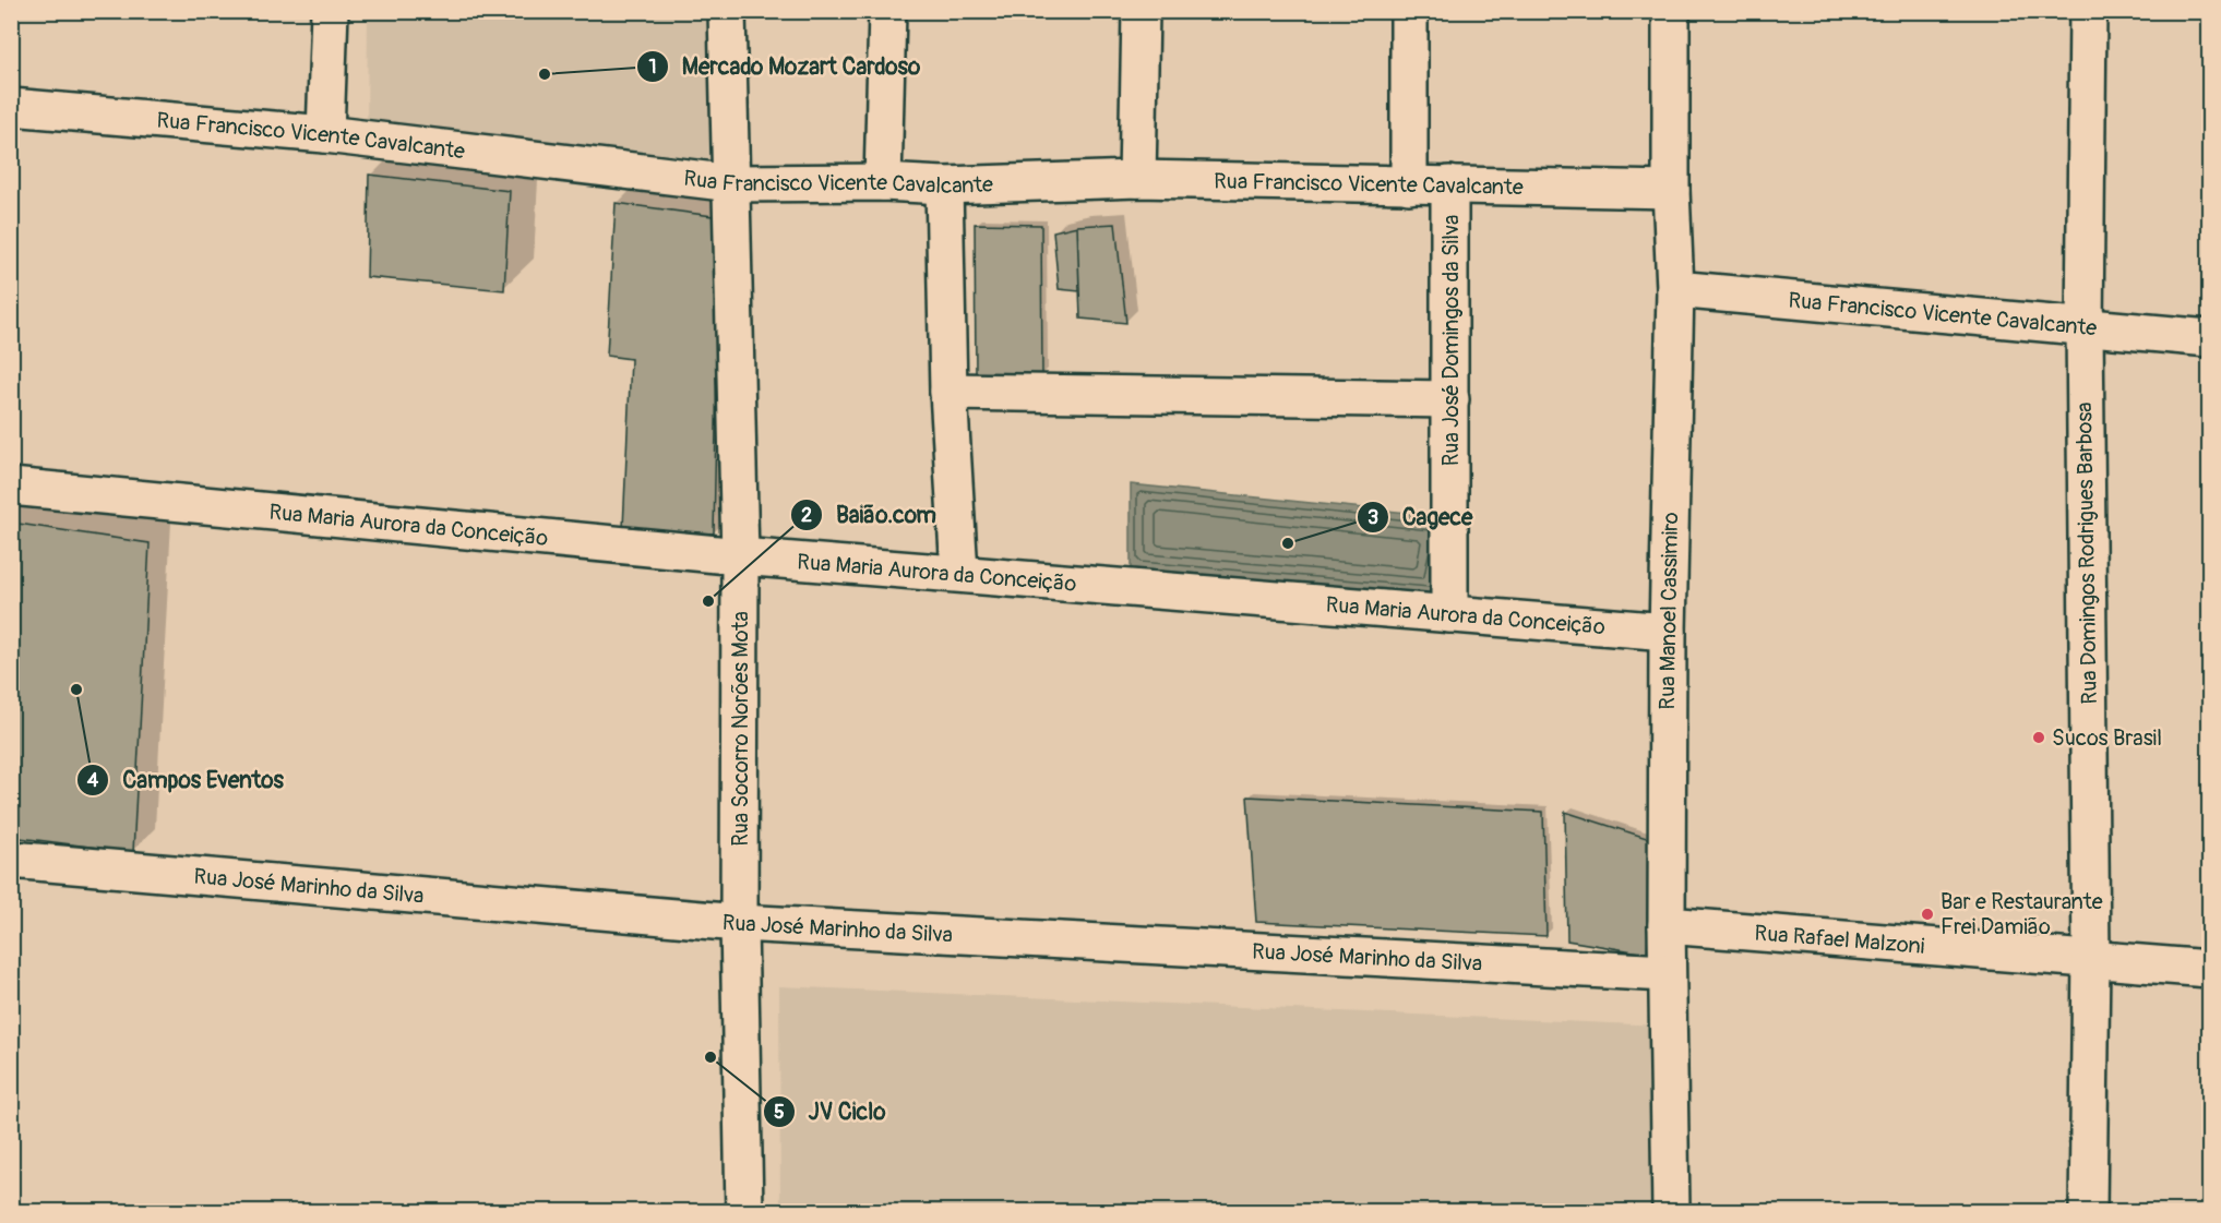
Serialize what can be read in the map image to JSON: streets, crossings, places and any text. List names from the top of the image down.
{
  "streets": {
    "street": [
      "Rua Francisco Vicente Cavalcante",
      "Rua José Domingos da Silva",
      "Rua Maria Aurora da Conceição",
      "Rua Domingos Rodrigues Barbosa",
      "Rua Manoel Cassimiro",
      "Rua Socorro Norões Mota",
      "Rua José Marinho da Silva",
      "Rua Rafael Malzoni"
    ]
  },
  "crossings": [
    ["Rua Francisco Vicente Cavalcante", "Rua José Domingos da Silva"],
    ["Rua Francisco Vicente Cavalcante", "Rua Domingos Rodrigues Barbosa"],
    ["Rua Francisco Vicente Cavalcante", "Rua Manoel Cassimiro"],
    ["Rua Francisco Vicente Cavalcante", "Rua Socorro Norões Mota"],
    ["Rua José Domingos da Silva", "Rua Maria Aurora da Conceição"],
    ["Rua Maria Aurora da Conceição", "Rua Manoel Cassimiro"],
    ["Rua Maria Aurora da Conceição", "Rua Socorro Norões Mota"],
    ["Rua Domingos Rodrigues Barbosa", "Rua Rafael Malzoni"],
    ["Rua Manoel Cassimiro", "Rua José Marinho da Silva"],
    ["Rua Manoel Cassimiro", "Rua Rafael Malzoni"],
    ["Rua Socorro Norões Mota", "Rua José Marinho da Silva"]
  ],
  "places": [
    "Mercado Mozart Cardoso",
    "Cagece",
    "Baião.com",
    "Campos Eventos",
    "Sucos Brasil",
    "Bar e Restaurante Frei Damião",
    "JV Ciclo"
  ]
}
